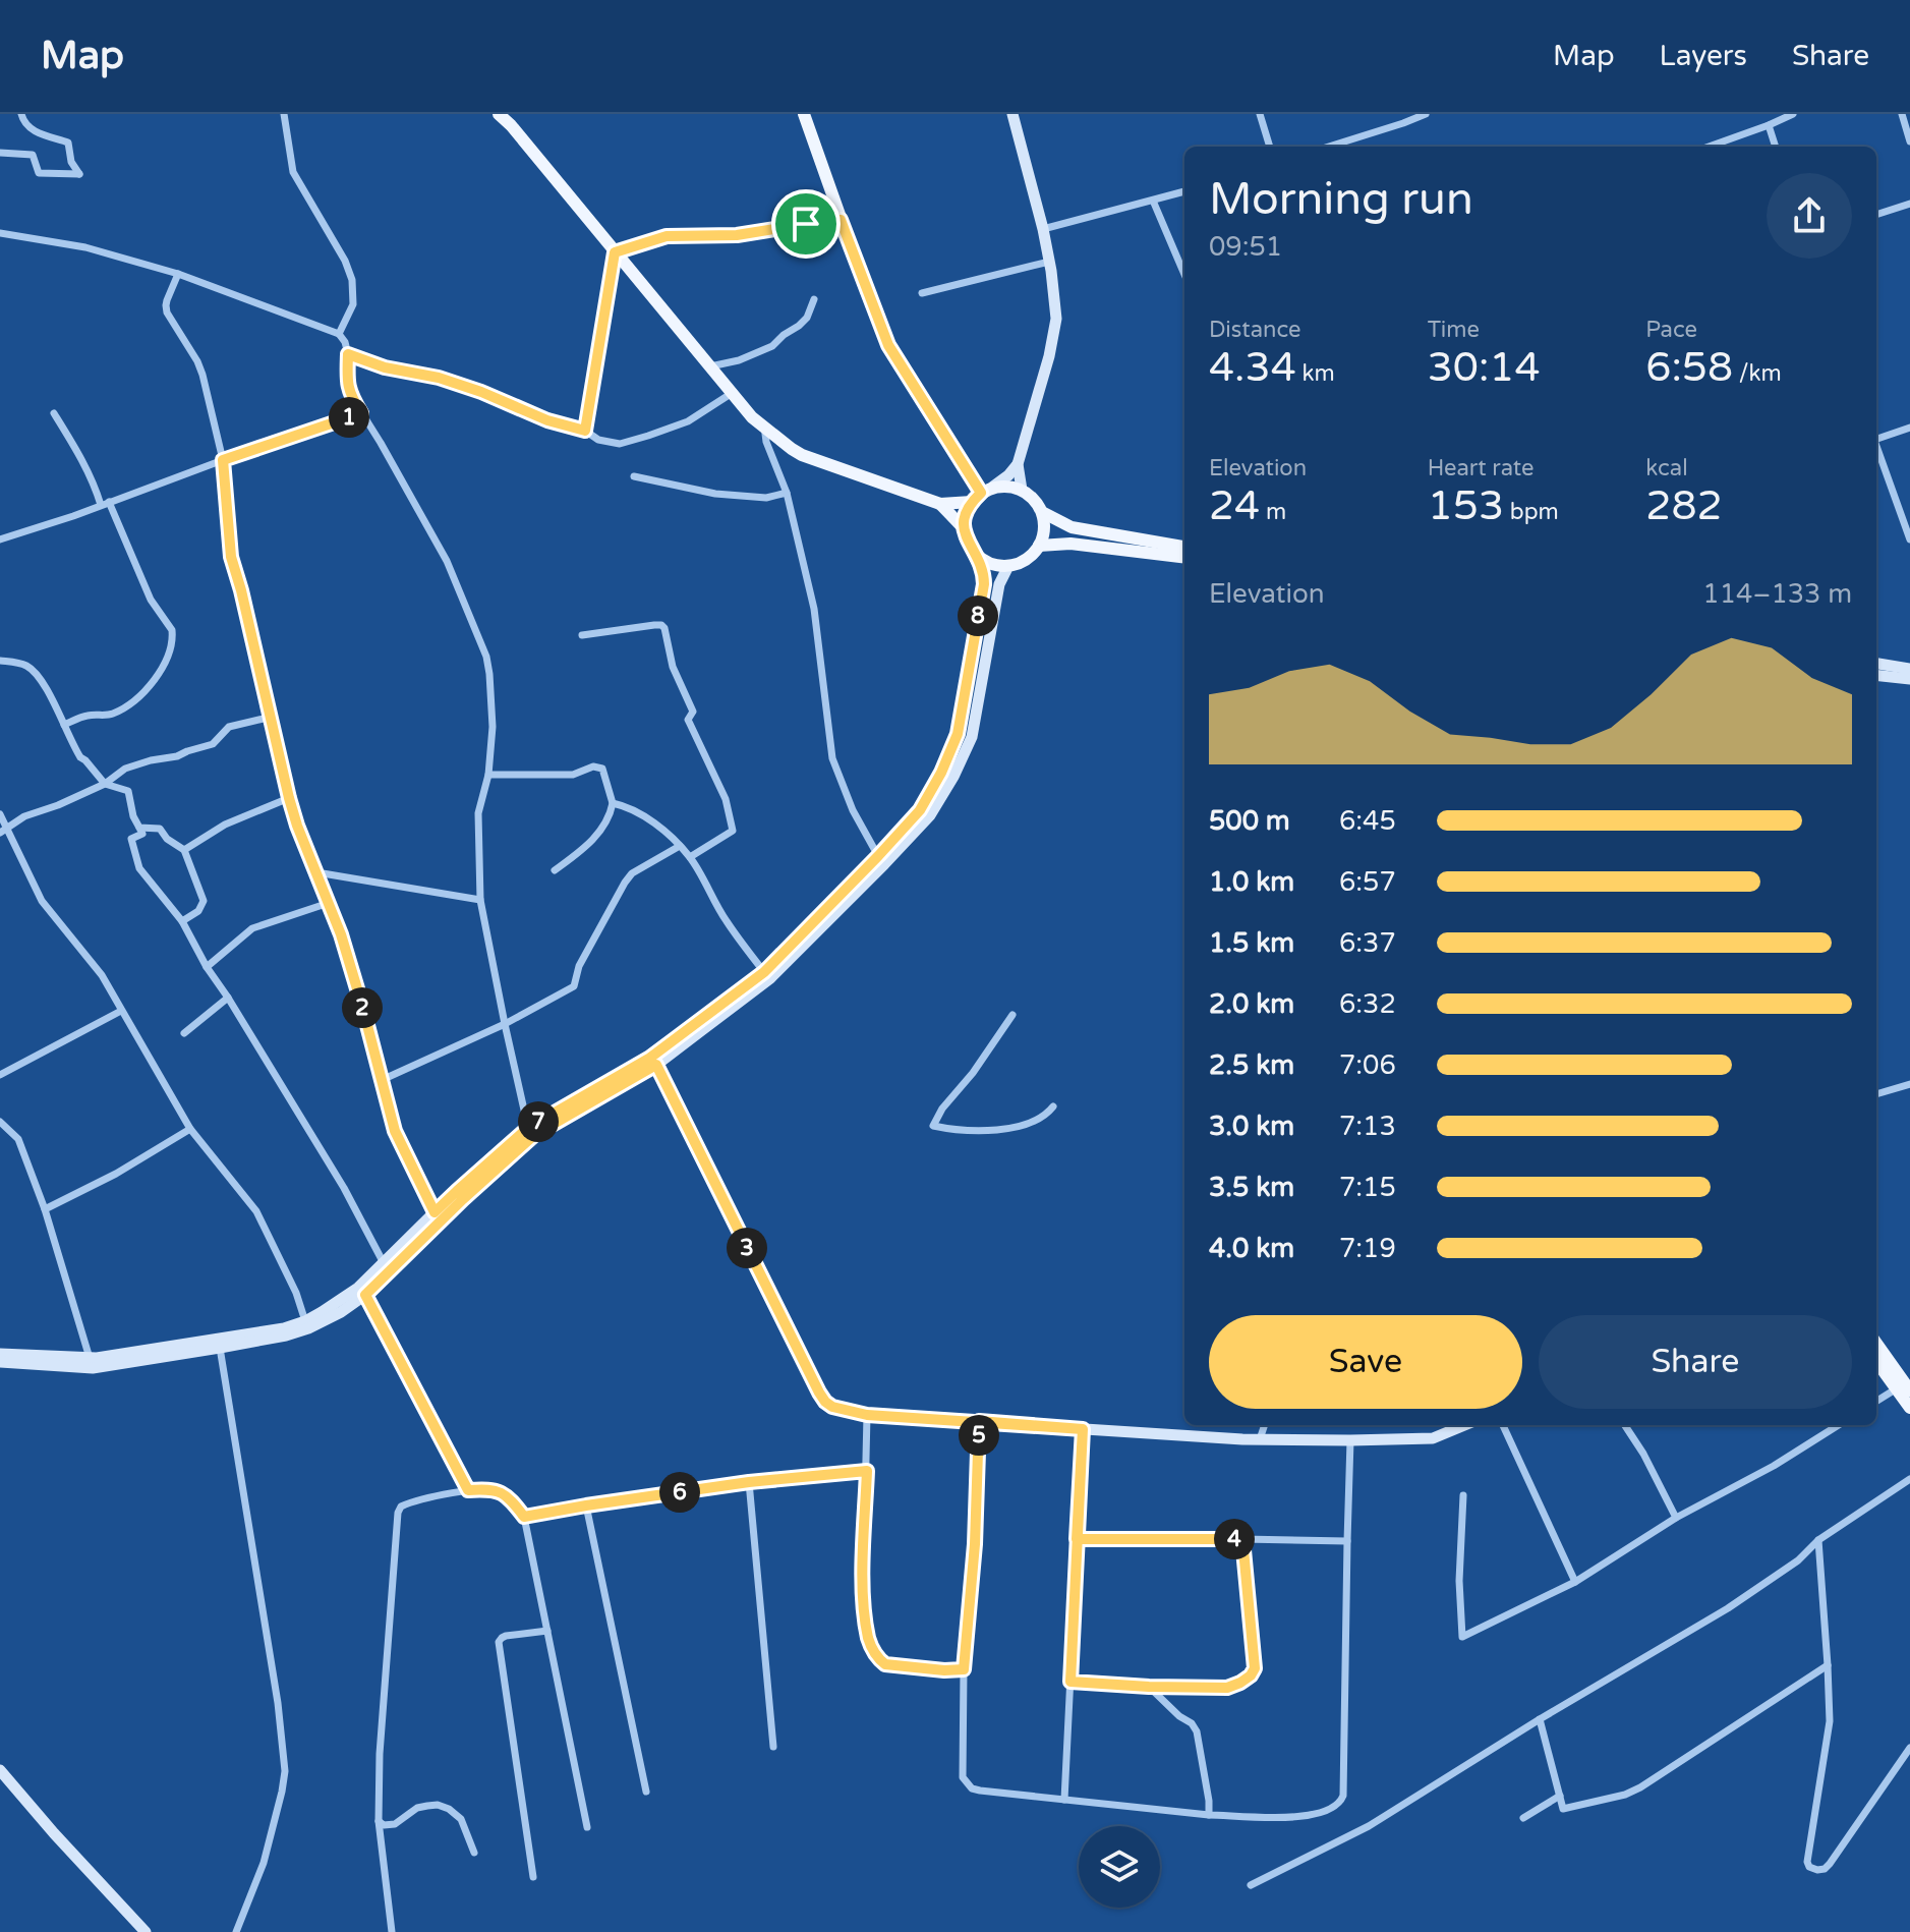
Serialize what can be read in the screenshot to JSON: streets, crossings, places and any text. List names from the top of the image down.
{
  "page": {
    "header": "Map",
    "nav": ["Map", "Layers", "Share"],
    "heading": ["Morning run", "09:51"],
    "stats": [
      ["Distance", "4.34 km"],
      ["Time", "30:14"],
      ["Pace", "6:58 /km"],
      ["Elevation", "24 m"],
      ["Heart rate", "153 bpm"],
      ["kcal", "282"]
    ],
    "pins": [
      "1",
      "8",
      "2",
      "7",
      "3",
      "5",
      "6",
      "4"
    ],
    "chart": ["Elevation", "114–133 m"],
    "list": [
      {
        "name": "500 m",
        "note": "6:45"
      },
      {
        "name": "1.0 km",
        "note": "6:57"
      },
      {
        "name": "1.5 km",
        "note": "6:37"
      },
      {
        "name": "2.0 km",
        "note": "6:32"
      },
      {
        "name": "2.5 km",
        "note": "7:06"
      },
      {
        "name": "3.0 km",
        "note": "7:13"
      },
      {
        "name": "3.5 km",
        "note": "7:15"
      },
      {
        "name": "4.0 km",
        "note": "7:19"
      }
    ],
    "buttons": ["Save", "Share"]
  }
}
